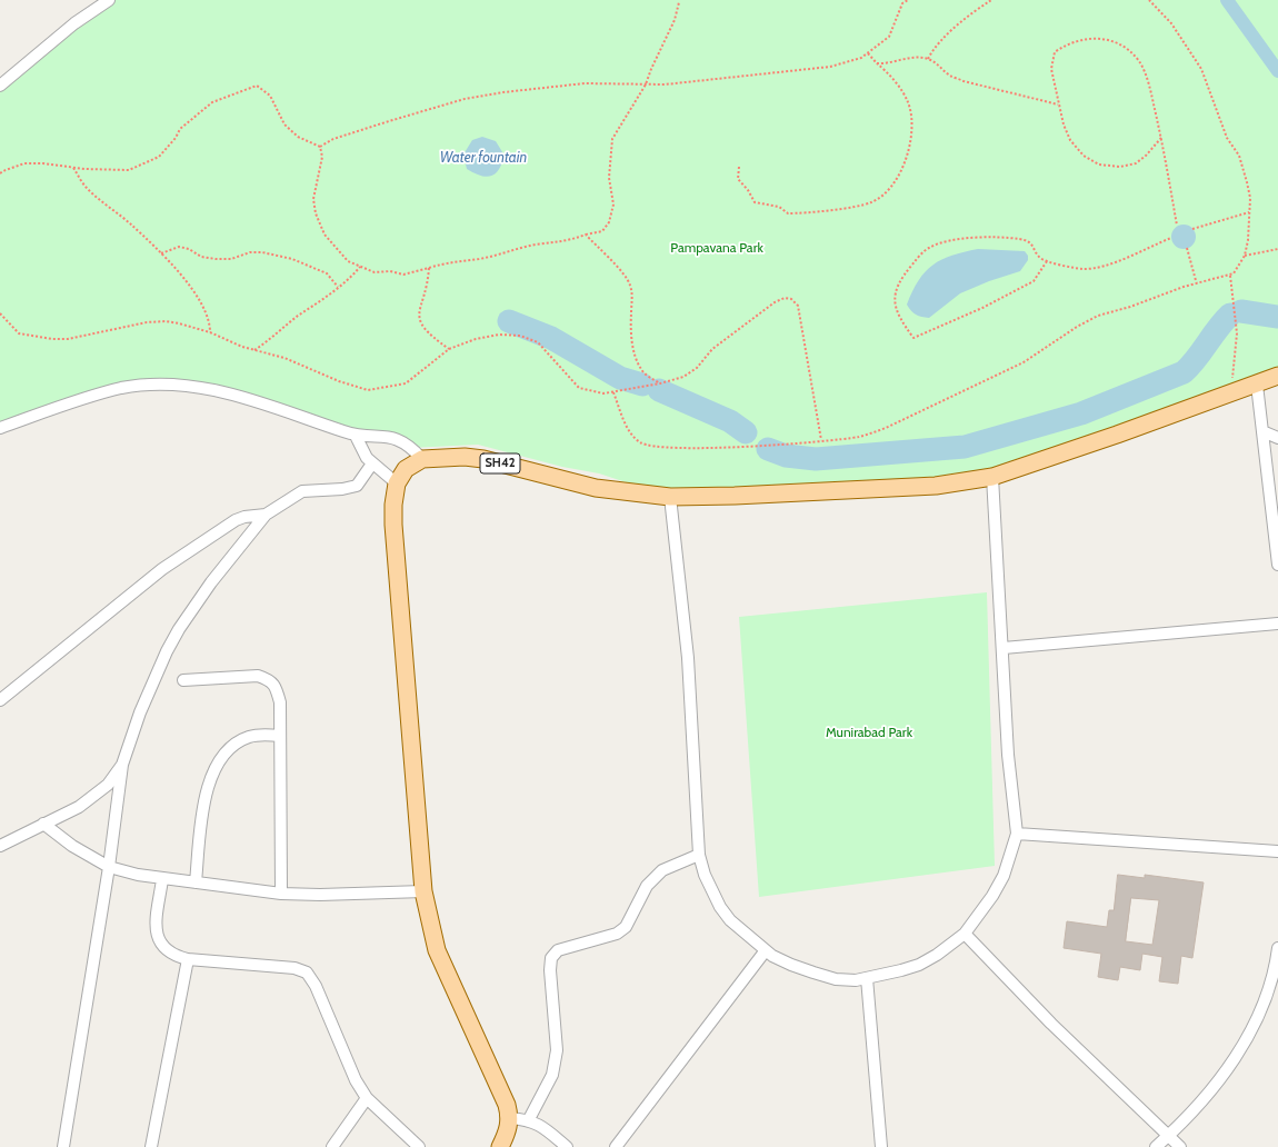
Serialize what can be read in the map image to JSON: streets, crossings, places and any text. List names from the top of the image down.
{
  "streets": {
    "main road": ["SH42"]
  },
  "water": ["Water fountain"],
  "parks": ["Pampavana Park", "Munirabad Park"]
}
